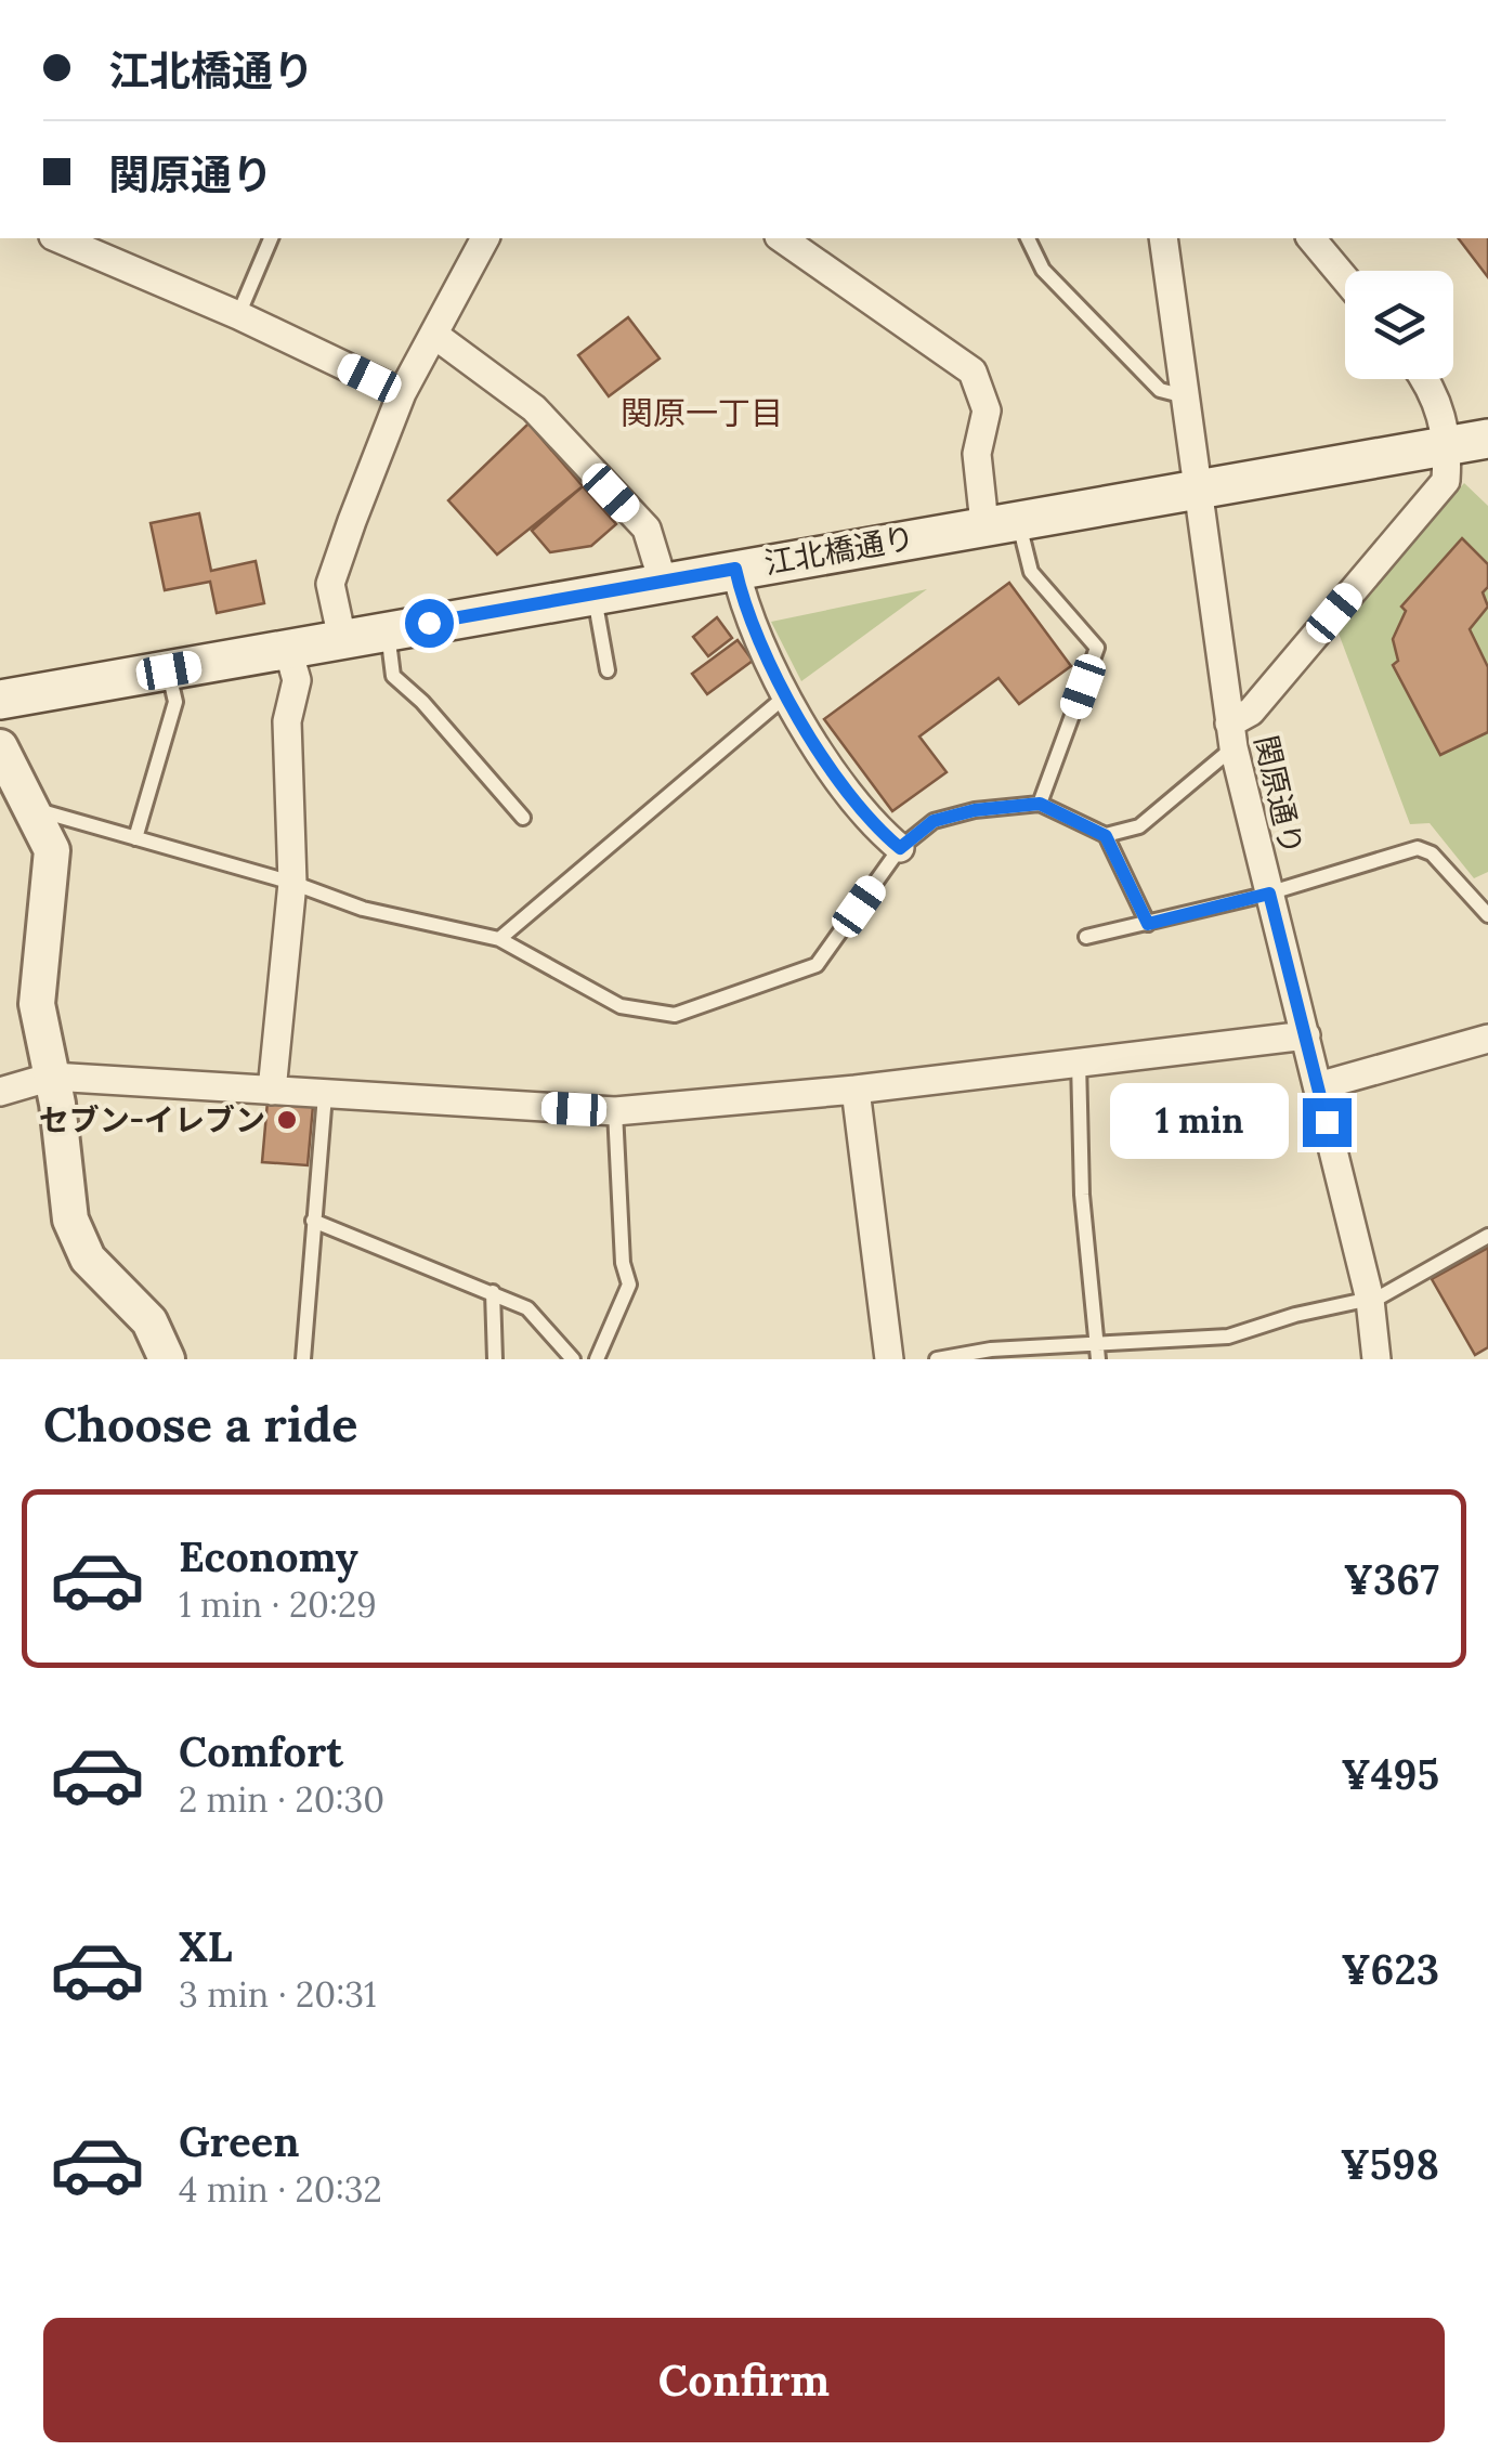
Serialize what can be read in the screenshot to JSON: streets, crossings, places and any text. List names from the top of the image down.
{
  "streets": {
    "main road": ["江北橋通り"],
    "street": ["関原通り"]
  },
  "crossings": [
    ["江北橋通り", "関原通り"]
  ],
  "districts": ["関原一丁目"],
  "places": ["セブン-イレブン"],
  "page": {
    "banner": ["江北橋通り", "関原通り"],
    "bubble": "1 min",
    "heading": "Choose a ride",
    "list": [
      {
        "name": "Economy",
        "note": "1 min · 20:29",
        "value": "¥367"
      },
      {
        "name": "Comfort",
        "note": "2 min · 20:30",
        "value": "¥495"
      },
      {
        "name": "XL",
        "note": "3 min · 20:31",
        "value": "¥623"
      },
      {
        "name": "Green",
        "note": "4 min · 20:32",
        "value": "¥598"
      }
    ],
    "buttons": "Confirm"
  }
}
